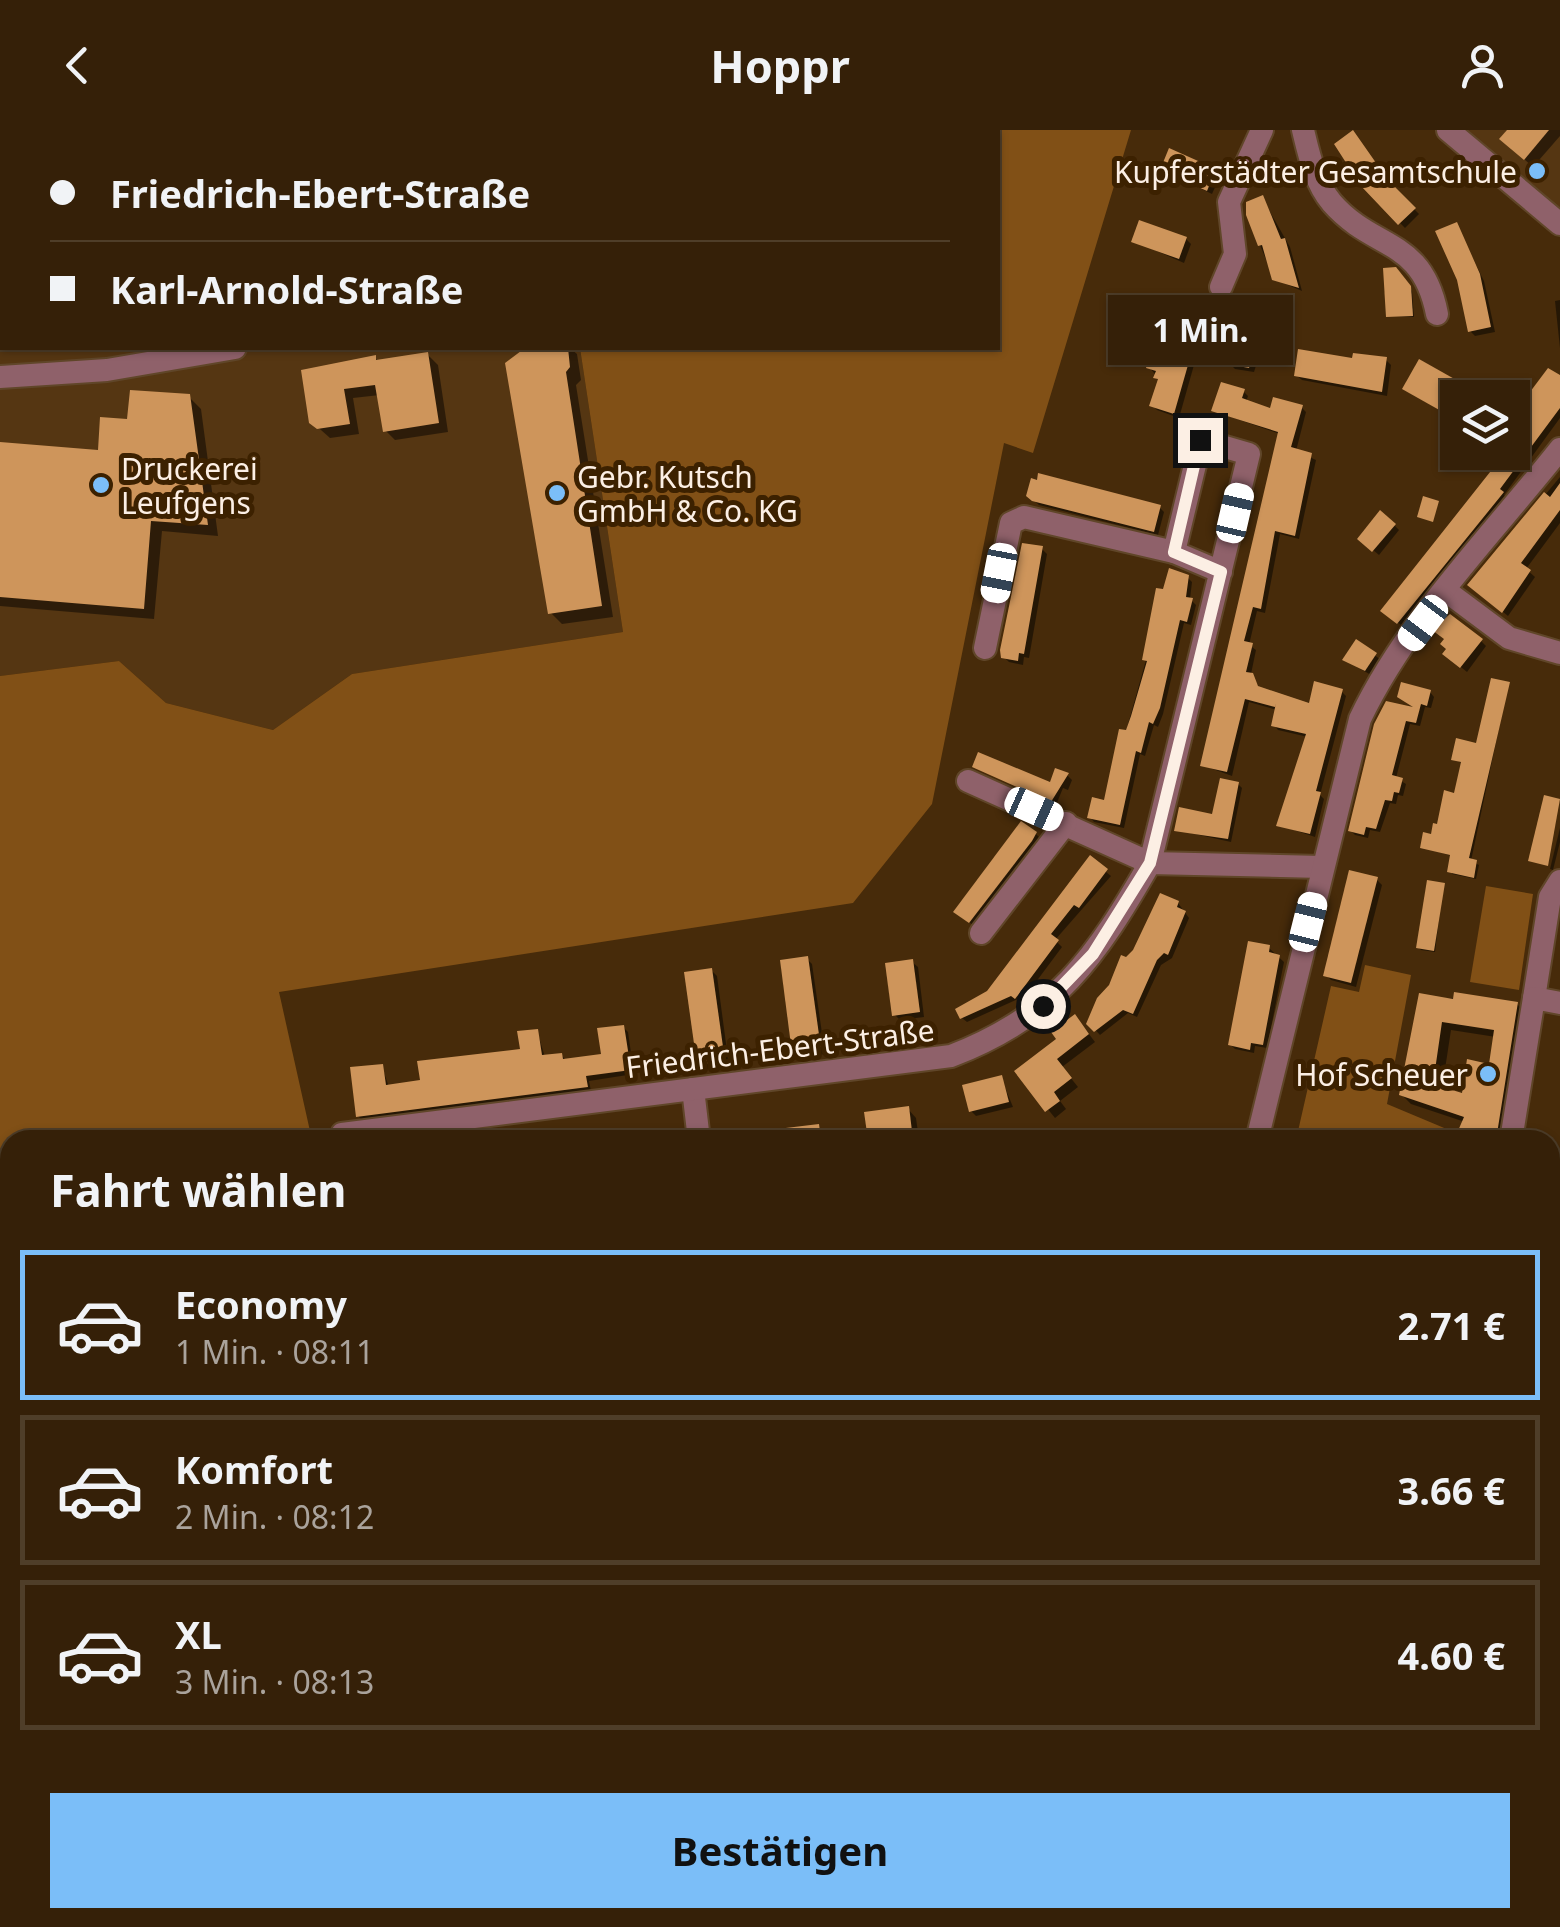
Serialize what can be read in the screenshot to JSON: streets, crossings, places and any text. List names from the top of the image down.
{
  "streets": {
    "street": ["Friedrich-Ebert-Straße"]
  },
  "places": [
    "Kupferstädter Gesamtschule",
    "Druckerei Leufgens",
    "Gebr. Kutsch GmbH & Co. KG",
    "Hof Scheuer"
  ],
  "page": {
    "header": "Hoppr",
    "banner": ["Friedrich-Ebert-Straße", "Karl-Arnold-Straße"],
    "bubble": "1 Min.",
    "heading": "Fahrt wählen",
    "list": [
      {
        "name": "Economy",
        "note": "1 Min. · 08:11",
        "value": "2.71 €"
      },
      {
        "name": "Komfort",
        "note": "2 Min. · 08:12",
        "value": "3.66 €"
      },
      {
        "name": "XL",
        "note": "3 Min. · 08:13",
        "value": "4.60 €"
      }
    ],
    "buttons": "Bestätigen"
  }
}
